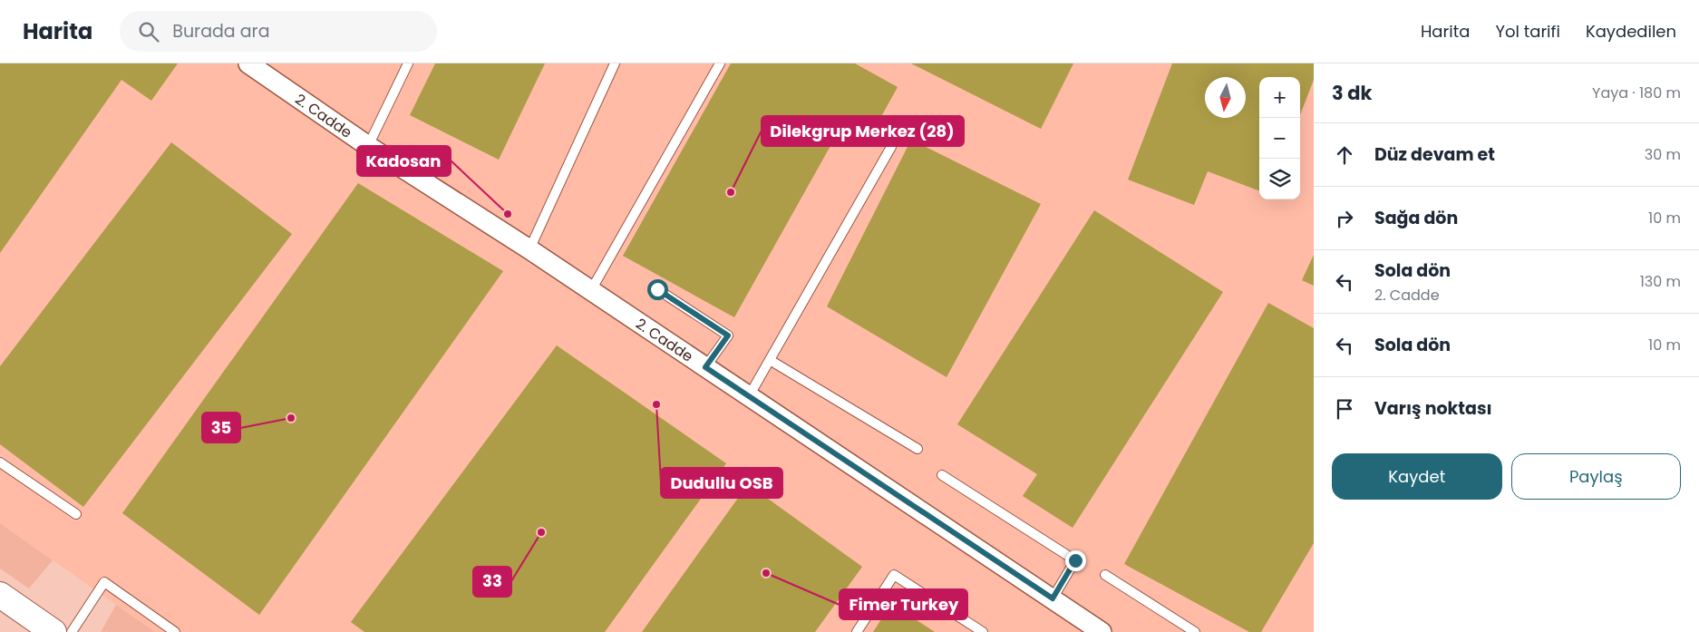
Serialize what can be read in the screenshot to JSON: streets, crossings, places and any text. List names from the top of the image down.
{
  "streets": {
    "street": ["2. Cadde"]
  },
  "places": [
    "Dilekgrup Merkez (28)",
    "Kadosan",
    "Dudullu OSB",
    "35",
    "33",
    "Fimer Turkey"
  ],
  "north": "bottom",
  "page": {
    "header": "Harita",
    "search": "Burada ara",
    "nav": ["Harita", "Yol tarifi", "Kaydedilen"],
    "heading": ["3 dk", "Yaya · 180 m"],
    "map_buttons": ["+", "−"],
    "list": [
      ["Düz devam et", "30 m"],
      ["Sağa dön", "10 m"],
      ["Sola dön", "2. Cadde", "130 m"],
      ["Sola dön", "10 m"],
      "Varış noktası"
    ],
    "buttons": ["Kaydet", "Paylaş"]
  }
}
